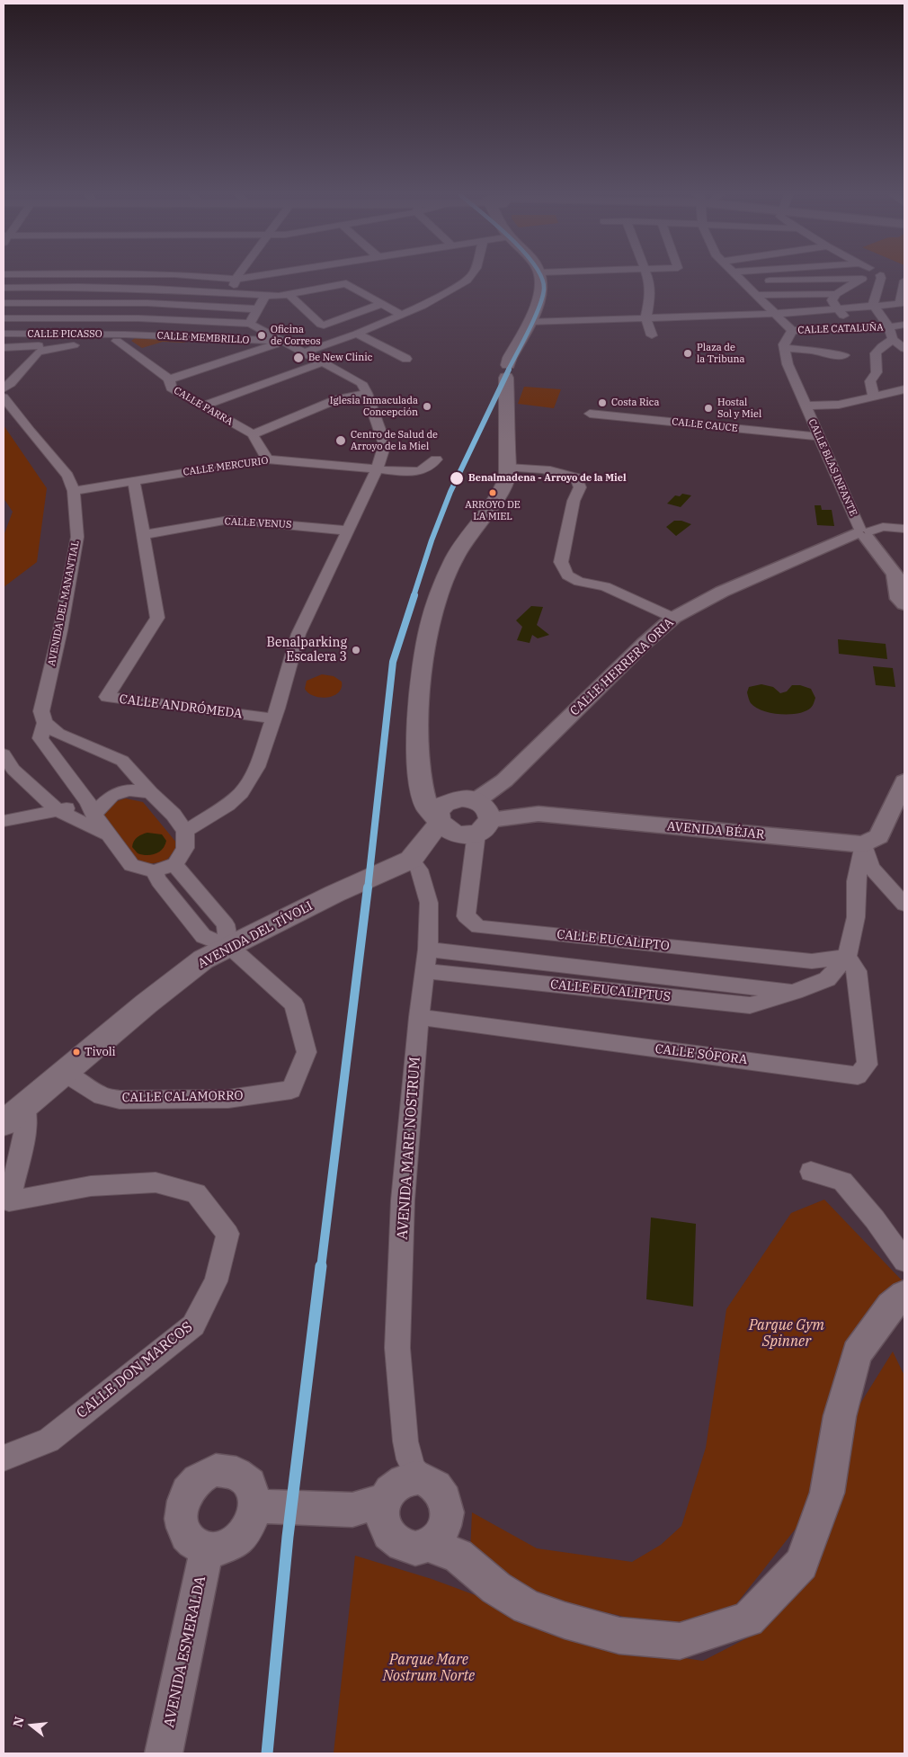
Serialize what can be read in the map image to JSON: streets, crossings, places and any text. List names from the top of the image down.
{
  "streets": {
    "main road": ["AVENIDA DEL TÍVOLI"],
    "street": [
      "CALLE CATALUÑA",
      "CALLE PICASSO",
      "CALLE MEMBRILLO",
      "CALLE PARRA",
      "CALLE CAUCE",
      "CALLE MERCURIO",
      "CALLE BLAS INFANTE",
      "CALLE VENUS",
      "AVENIDA DEL MANANTIAL",
      "CALLE HERRERA ORIA",
      "CALLE ANDRÓMEDA",
      "AVENIDA BÉJAR",
      "CALLE EUCALIPTO",
      "CALLE EUCALIPTUS",
      "CALLE SÓFORA",
      "CALLE CALAMORRO",
      "AVENIDA MARE NOSTRUM",
      "CALLE DON MARCOS",
      "AVENIDA ESMERALDA"
    ]
  },
  "crossings": [
    ["CALLE PICASSO", "CALLE MEMBRILLO"],
    ["CALLE PICASSO", "CALLE PARRA"],
    ["CALLE MEMBRILLO", "CALLE PARRA"],
    ["CALLE CAUCE", "CALLE BLAS INFANTE"],
    ["CALLE MERCURIO", "AVENIDA DEL MANANTIAL"],
    ["CALLE MERCURIO", "CALLE ANDRÓMEDA"],
    ["CALLE BLAS INFANTE", "CALLE HERRERA ORIA"],
    ["CALLE VENUS", "CALLE ANDRÓMEDA"],
    ["CALLE HERRERA ORIA", "AVENIDA BÉJAR"],
    ["CALLE HERRERA ORIA", "AVENIDA DEL TÍVOLI"],
    ["CALLE HERRERA ORIA", "CALLE EUCALIPTO"],
    ["AVENIDA BÉJAR", "AVENIDA DEL TÍVOLI"],
    ["AVENIDA BÉJAR", "CALLE EUCALIPTO"],
    ["AVENIDA DEL TÍVOLI", "CALLE EUCALIPTO"],
    ["AVENIDA DEL TÍVOLI", "CALLE CALAMORRO"],
    ["AVENIDA DEL TÍVOLI", "AVENIDA MARE NOSTRUM"],
    ["AVENIDA DEL TÍVOLI", "CALLE DON MARCOS"],
    ["CALLE EUCALIPTO", "CALLE SÓFORA"],
    ["CALLE EUCALIPTUS", "AVENIDA MARE NOSTRUM"],
    ["CALLE SÓFORA", "AVENIDA MARE NOSTRUM"]
  ],
  "parks": ["Parque Gym Spinner", "Parque Mare Nostrum Norte"],
  "places": [
    "Oficina de Correos",
    "Plaza de la Tribuna",
    "Be New Clinic",
    "Costa Rica",
    "Iglesia Inmaculada Concepción",
    "Hostal Sol y Miel",
    "Centro de Salud de Arroyo de la Miel",
    "Benalmadena - Arroyo de la Miel",
    "ARROYO DE LA MIEL",
    "Benalparking Escalera 3",
    "Tivoli"
  ],
  "north": "left"
}
